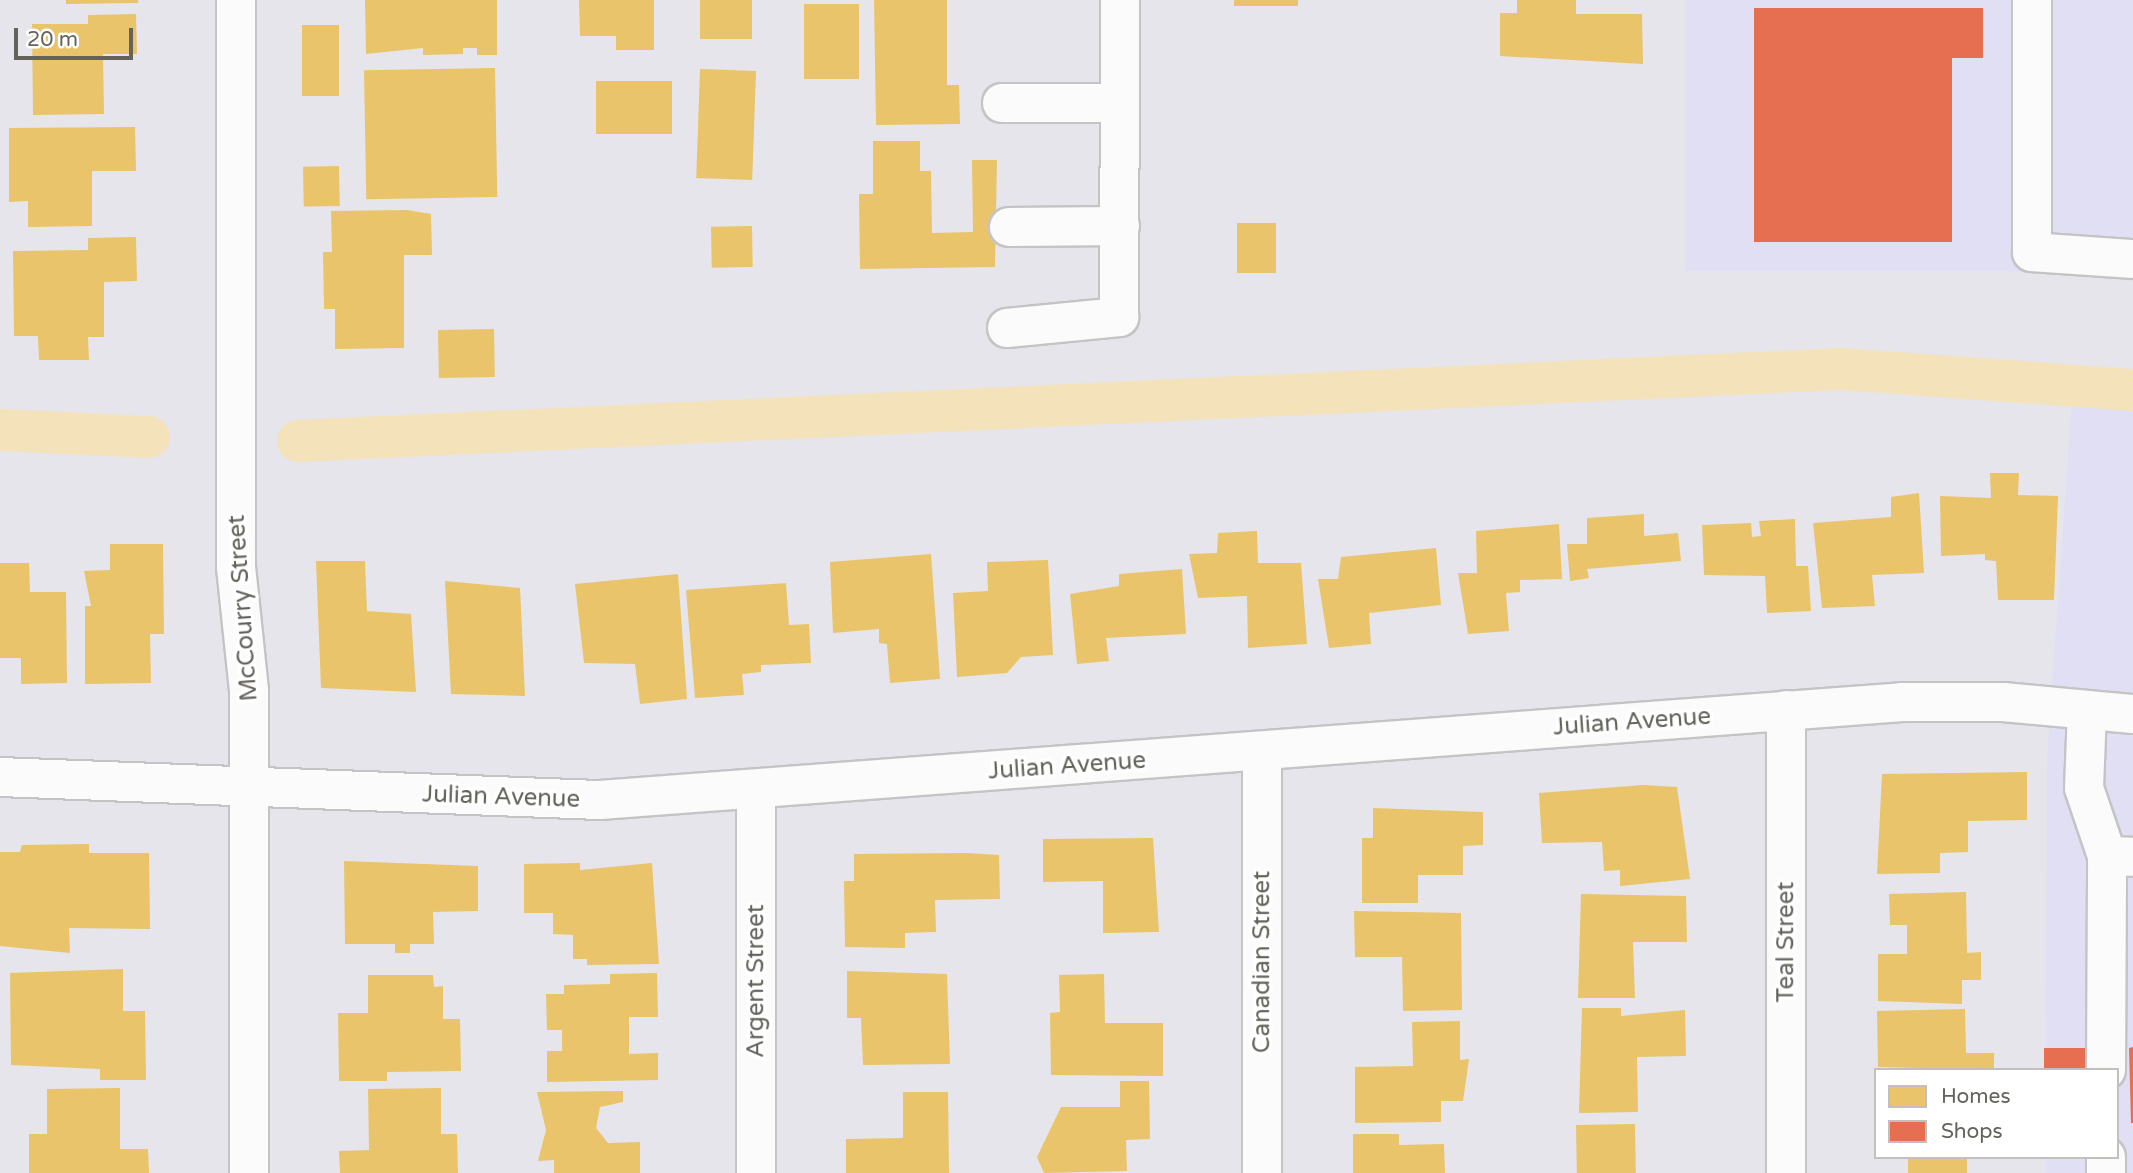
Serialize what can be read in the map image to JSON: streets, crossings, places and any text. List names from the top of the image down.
{
  "streets": {
    "street": [
      "McCourry Street",
      "Julian Avenue",
      "Teal Street",
      "Canadian Street",
      "Argent Street"
    ]
  },
  "crossings": [
    ["McCourry Street", "Julian Avenue"],
    ["Julian Avenue", "Teal Street"],
    ["Julian Avenue", "Canadian Street"],
    ["Julian Avenue", "Argent Street"]
  ],
  "legend": ["Homes", "Shops"],
  "scale_bar": "20 m"
}
